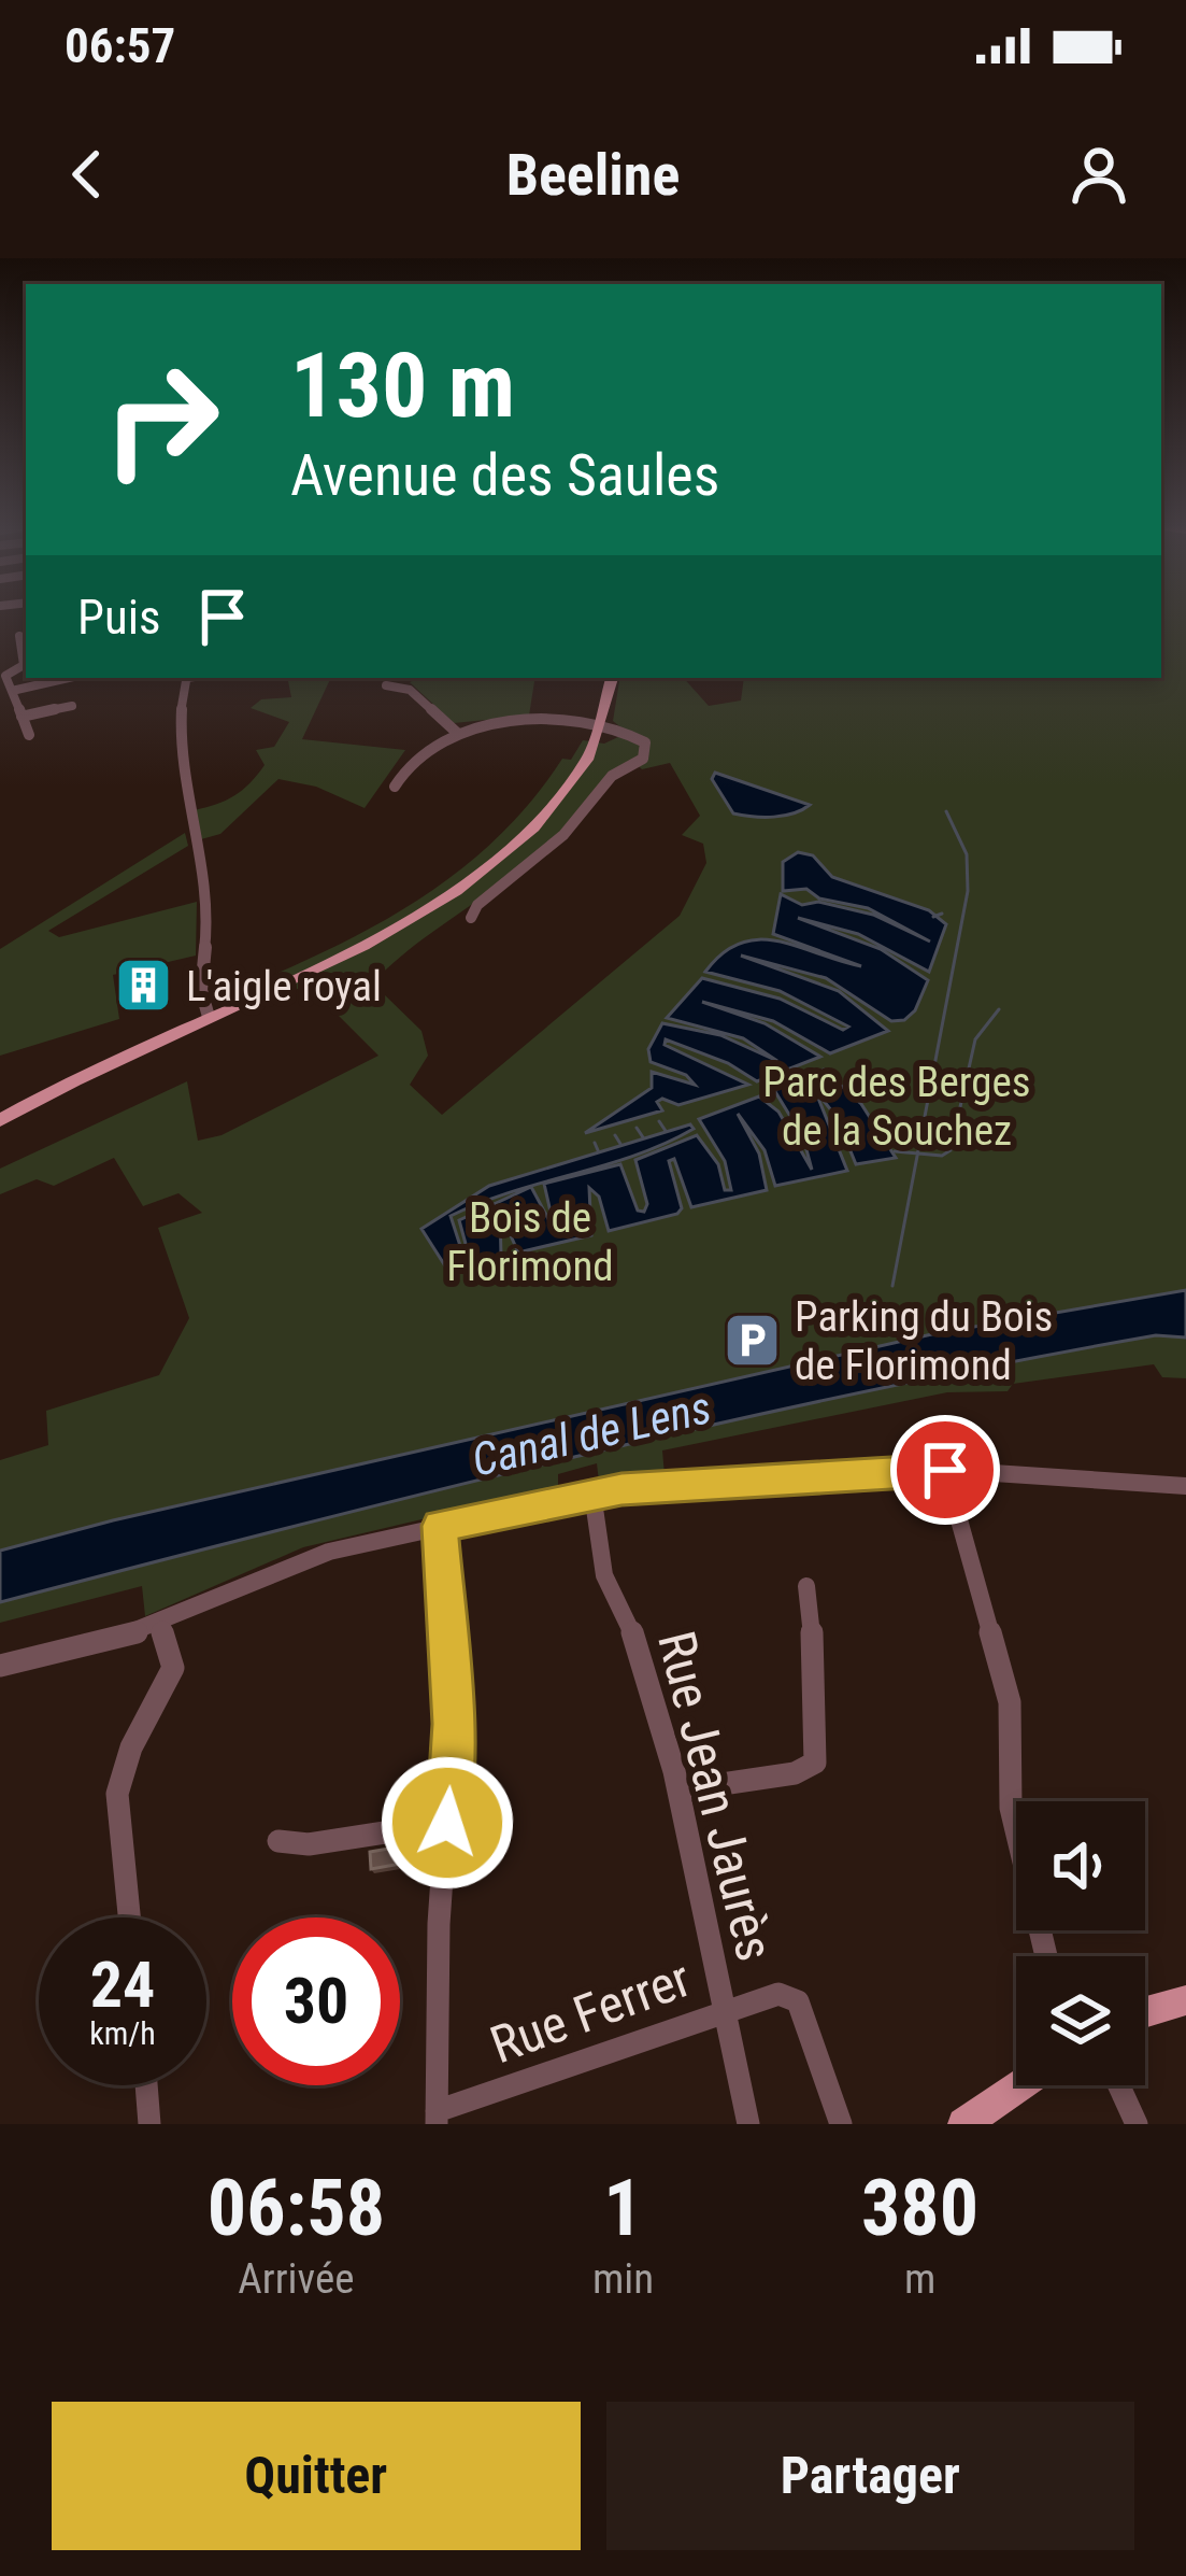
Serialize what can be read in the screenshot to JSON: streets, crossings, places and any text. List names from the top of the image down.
{
  "streets": {
    "street": ["Rue Jean Jaurès", "Rue Ferrer"]
  },
  "crossings": [
    ["Rue Jean Jaurès", "Rue Ferrer"]
  ],
  "water": ["Canal de Lens"],
  "parks": ["Parc des Berges de la Souchez", "Bois de Florimond"],
  "places": {
    "building": ["L'aigle royal"],
    "parking": ["Parking du Bois de Florimond"]
  },
  "page": {
    "status": "06:57",
    "header": "Beeline",
    "turn": ["130 m", "Avenue des Saules"],
    "then": "Puis",
    "speed": "24 km/h",
    "limit": "30",
    "eta": [
      "06:58",
      "Arrivée",
      "1",
      "min",
      "380",
      "m"
    ],
    "buttons": ["Quitter", "Partager"]
  }
}
